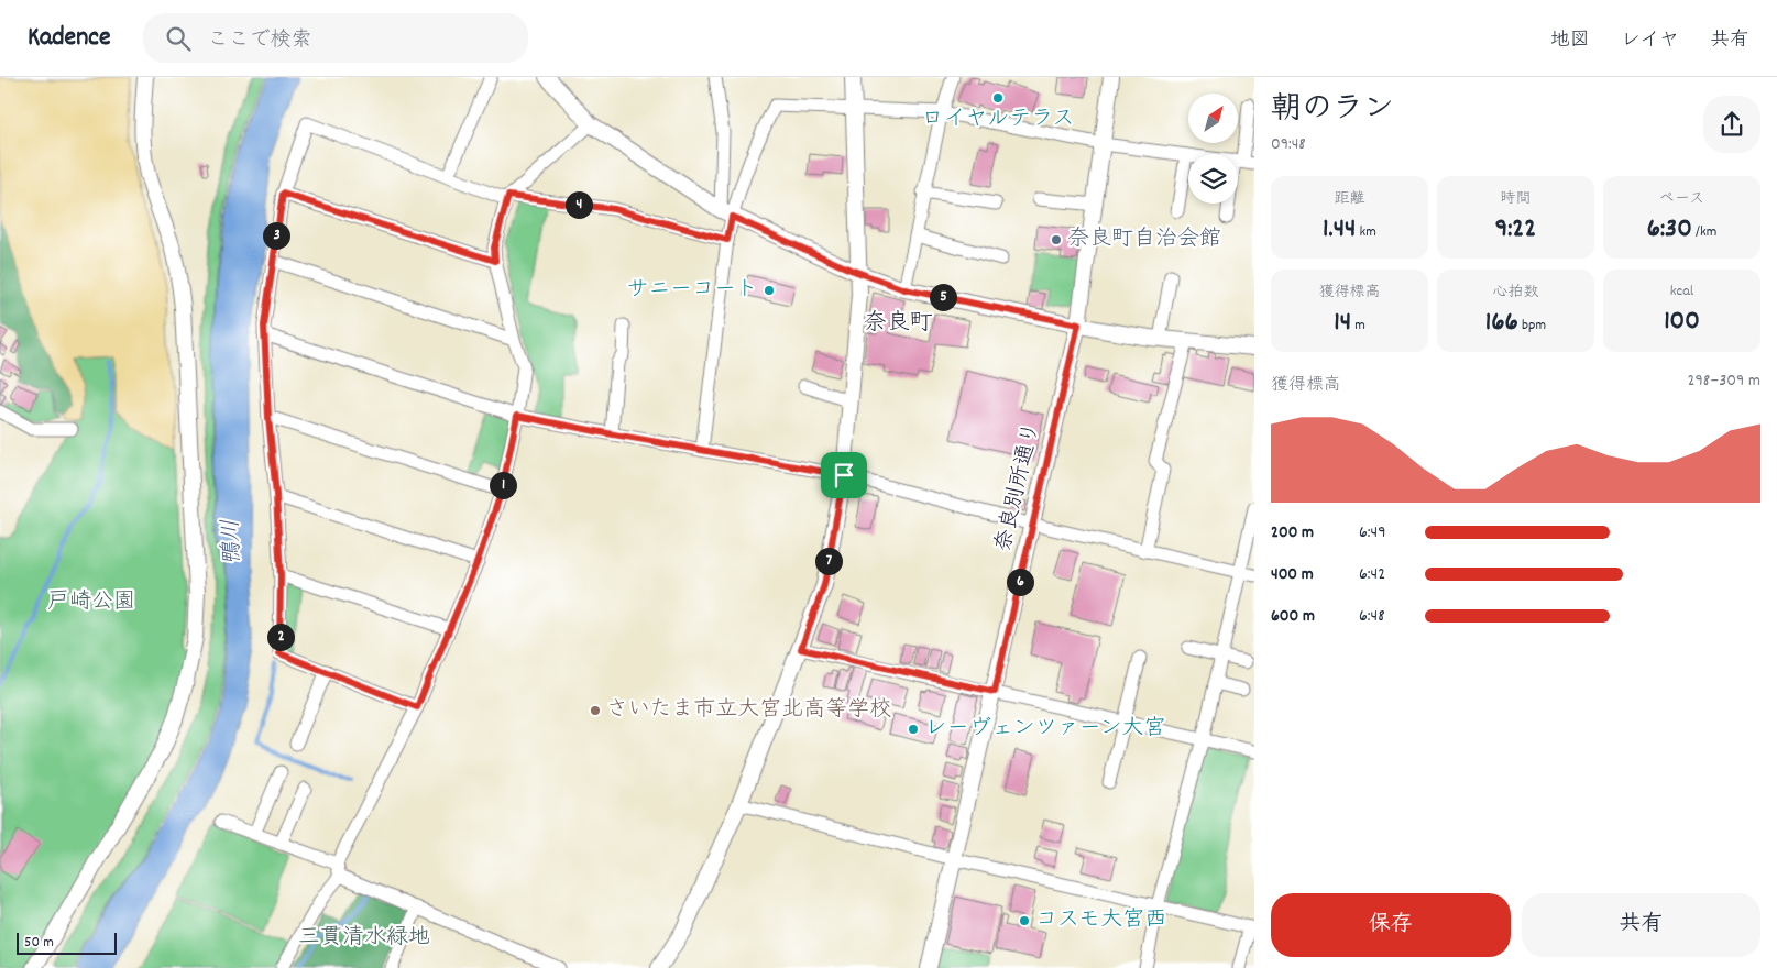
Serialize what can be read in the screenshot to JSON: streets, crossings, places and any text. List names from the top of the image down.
{
  "streets": {
    "street": ["奈良別所通り"]
  },
  "districts": ["奈良町"],
  "water": ["鴨川"],
  "parks": ["戸崎公園", "三貫清水緑地"],
  "places": [
    "ロイヤルテラス",
    "奈良町自治会館",
    "サニーコート",
    "さいたま市立大宮北高等学校",
    "レーヴェンツァーン大宮",
    "コスモ大宮西"
  ],
  "scale_bar": "50 m",
  "north": "top right",
  "page": {
    "header": "Kadence",
    "search": "ここで検索",
    "nav": ["地図", "レイヤ", "共有"],
    "heading": ["朝のラン", "09:48"],
    "stats": [
      ["距離", "1.44 km"],
      ["時間", "9:22"],
      ["ペース", "6:30 /km"],
      ["獲得標高", "14 m"],
      ["心拍数", "166 bpm"],
      ["kcal", "100"]
    ],
    "pins": [
      "4",
      "3",
      "5",
      "1",
      "7",
      "6",
      "2"
    ],
    "chart": ["獲得標高", "298–309 m"],
    "list": [
      {
        "name": "200 m",
        "note": "6:49"
      },
      {
        "name": "400 m",
        "note": "6:42"
      },
      {
        "name": "600 m",
        "note": "6:48"
      }
    ],
    "buttons": ["保存", "共有"],
    "scale": "50 m"
  }
}
